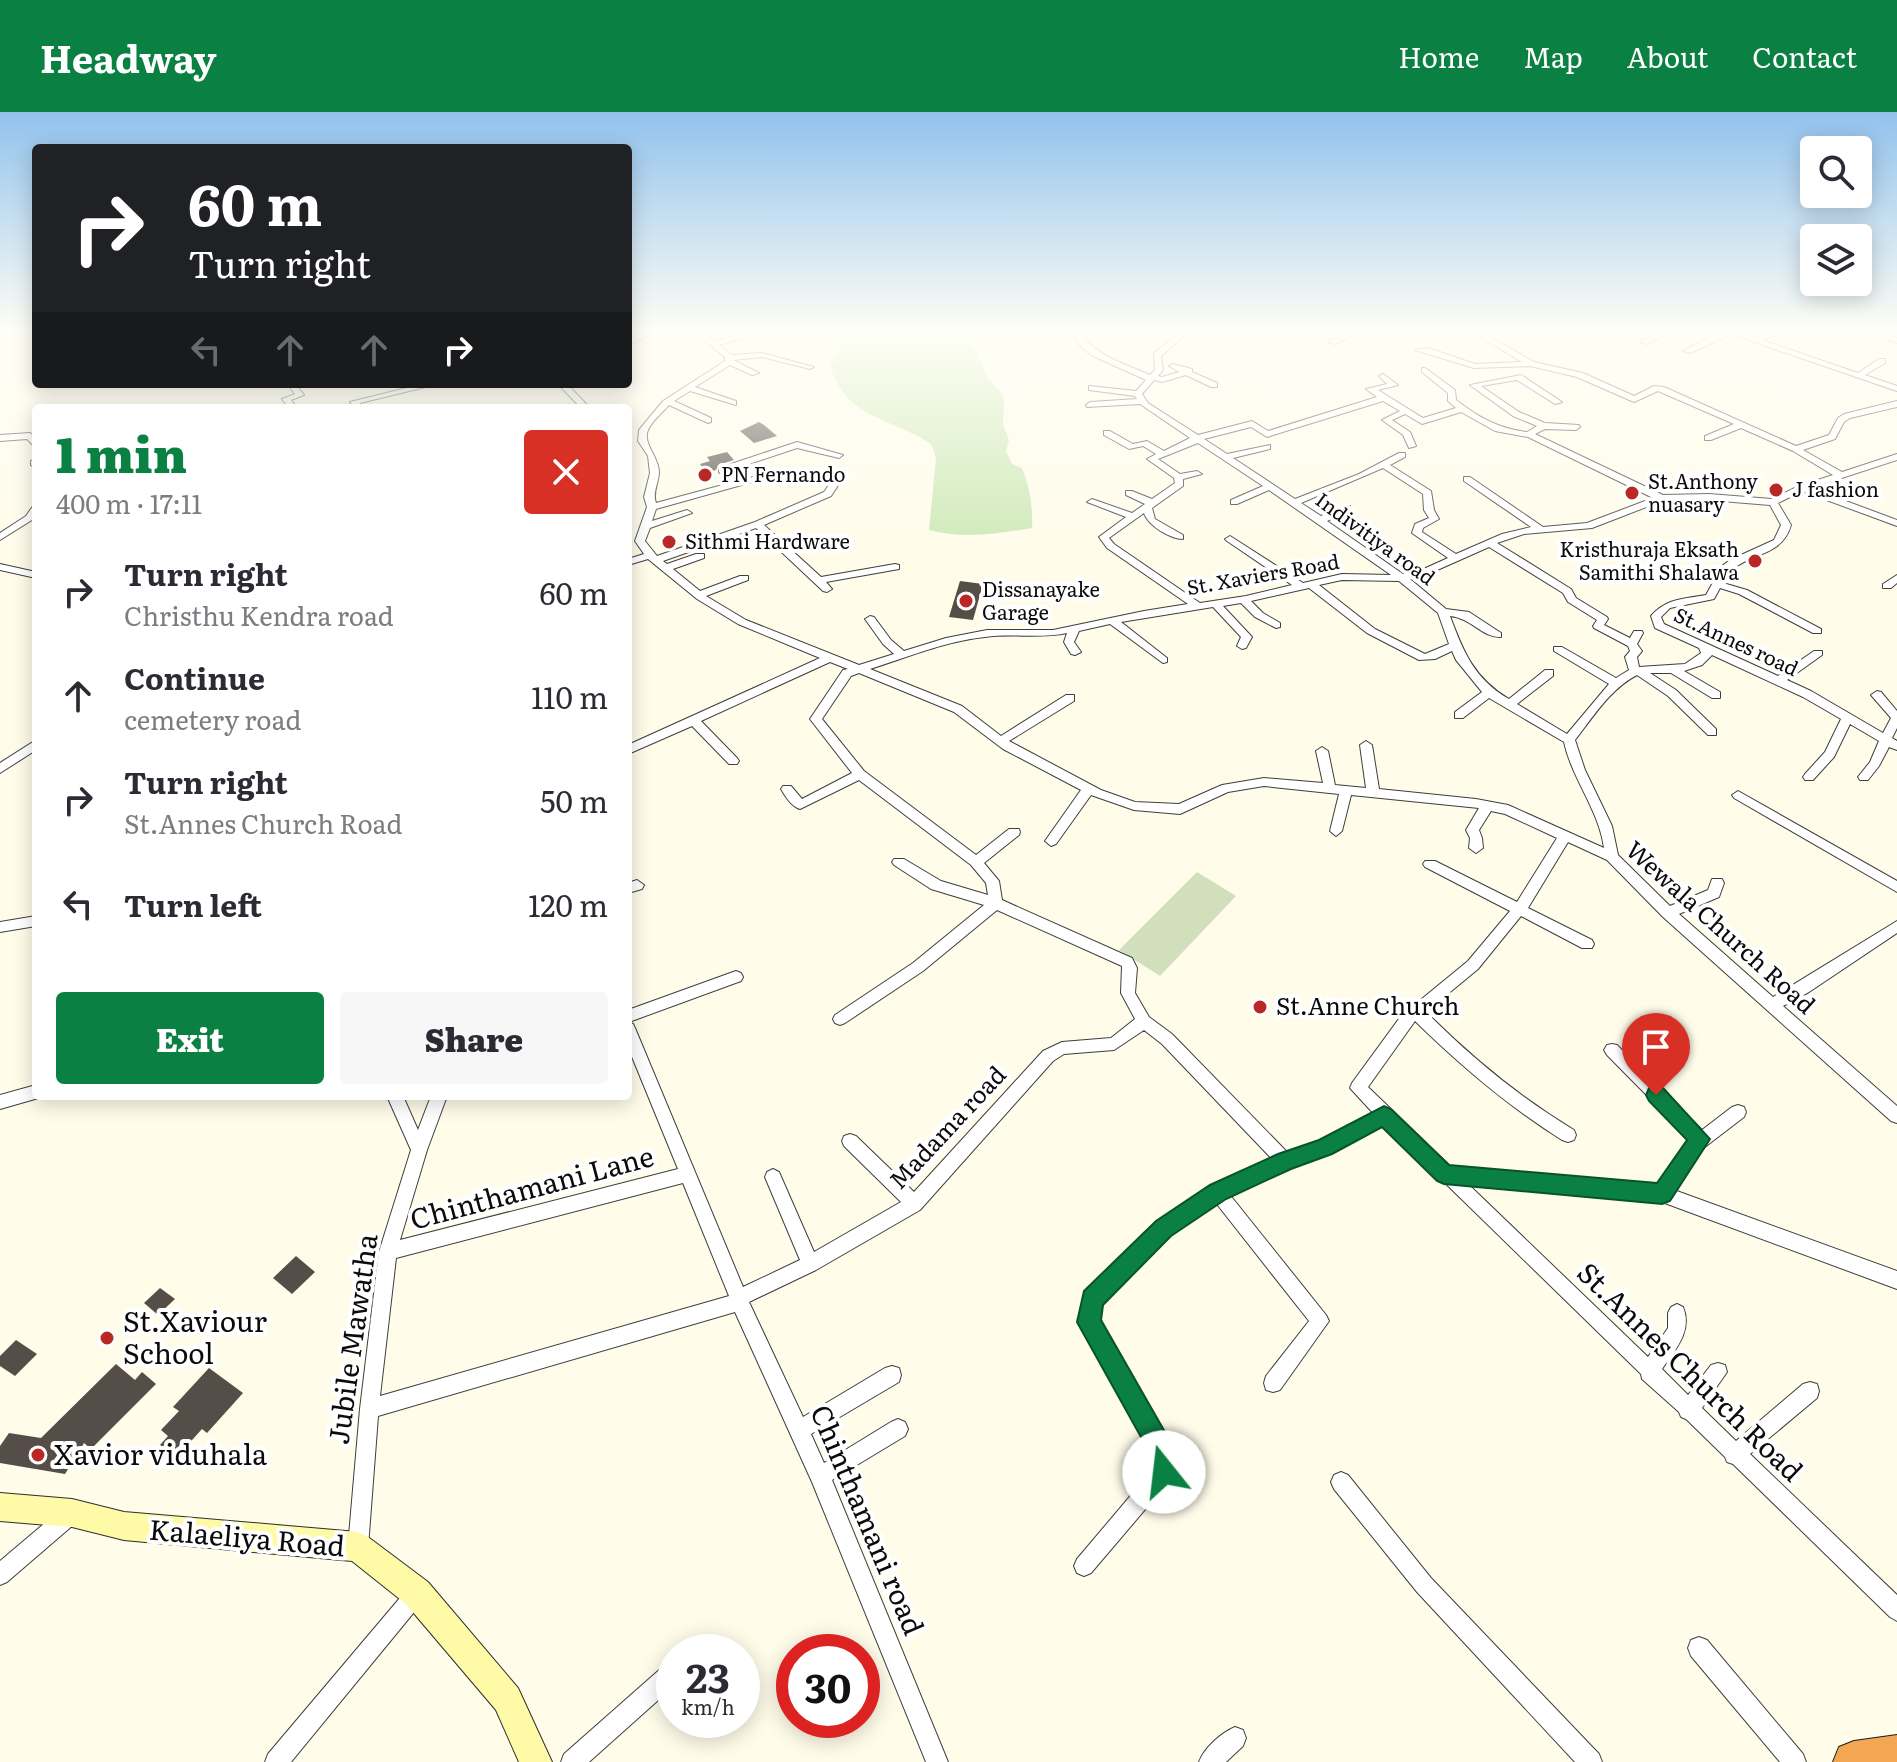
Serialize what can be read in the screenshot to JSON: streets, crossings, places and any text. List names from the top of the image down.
{
  "streets": {
    "street": [
      "Indivitiya road",
      "St. Xaviers Road",
      "St.Annes road",
      "Wewala Church Road",
      "Madama road",
      "Chinthamani Lane",
      "Jubile Mawatha",
      "St.Annes Church Road",
      "Chinthamani road",
      "Kalaeliya Road"
    ]
  },
  "crossings": [
    ["Indivitiya road", "St. Xaviers Road"],
    ["St. Xaviers Road", "St.Annes road"],
    ["St. Xaviers Road", "Wewala Church Road"],
    ["Madama road", "Jubile Mawatha"],
    ["Madama road", "Chinthamani road"],
    ["Chinthamani Lane", "Jubile Mawatha"],
    ["Chinthamani Lane", "Chinthamani road"],
    ["Jubile Mawatha", "Kalaeliya Road"]
  ],
  "places": [
    "PN Fernando",
    "J fashion",
    "St.Anthony nuasary",
    "Sithmi Hardware",
    "Kristhuraja Eksath Samithi Shalawa",
    "Dissanayake Garage",
    "St.Anne Church",
    "St.Xaviour School",
    "Xavior viduhala"
  ],
  "page": {
    "header": "Headway",
    "nav": [
      "Home",
      "Map",
      "About",
      "Contact"
    ],
    "turn": ["60 m", "Turn right"],
    "heading": ["1 min", "400 m · 17:11"],
    "list": [
      {
        "name": "Turn right",
        "note": "Christhu Kendra road",
        "value": "60 m"
      },
      {
        "name": "Continue",
        "note": "cemetery road",
        "value": "110 m"
      },
      {
        "name": "Turn right",
        "note": "St.Annes Church Road",
        "value": "50 m"
      },
      {
        "name": "Turn left",
        "value": "120 m"
      }
    ],
    "buttons": ["Exit", "Share"],
    "speed": "23 km/h",
    "limit": "30"
  }
}
